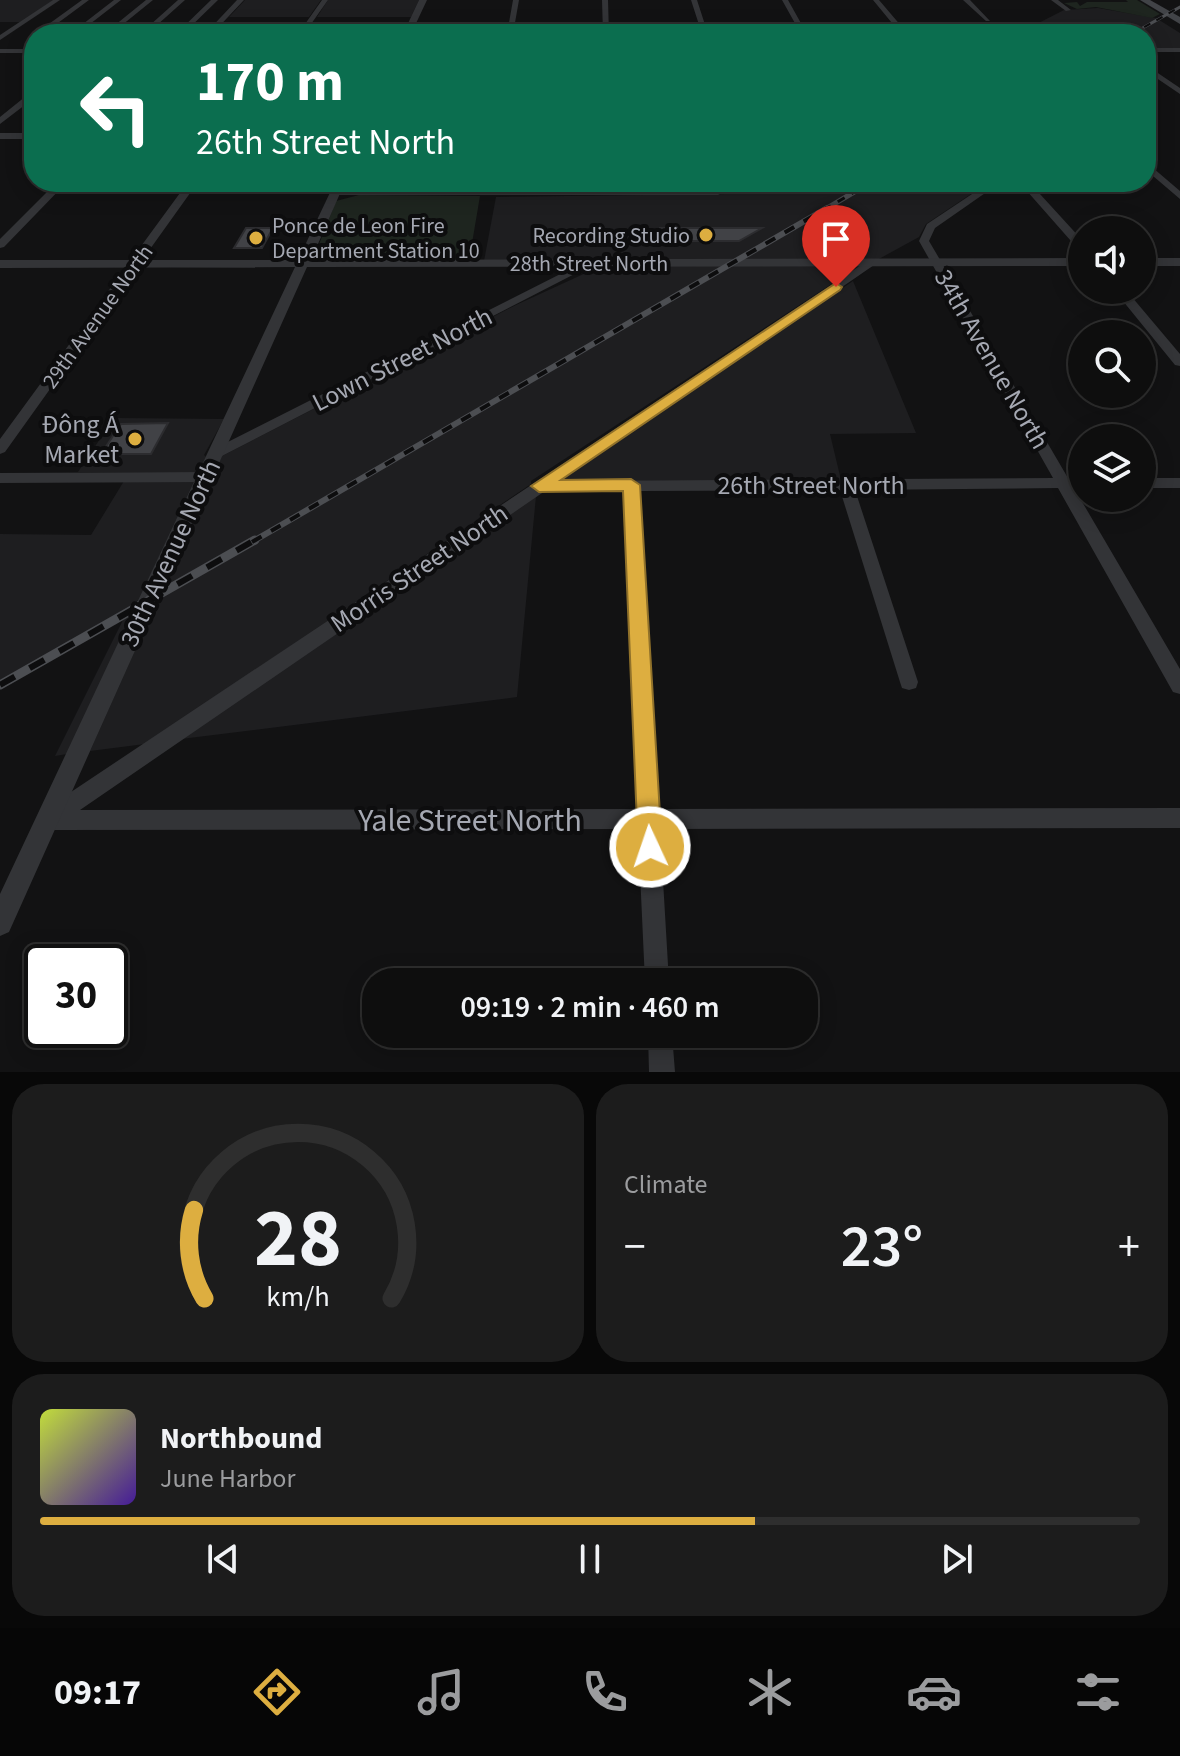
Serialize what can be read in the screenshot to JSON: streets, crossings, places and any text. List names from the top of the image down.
{
  "streets": {
    "street": [
      "28th Street North",
      "29th Avenue North",
      "Lown Street North",
      "34th Avenue North",
      "26th Street North",
      "30th Avenue North",
      "Morris Street North",
      "Yale Street North"
    ]
  },
  "crossings": [
    ["28th Street North", "29th Avenue North"],
    ["28th Street North", "Lown Street North"],
    ["28th Street North", "34th Avenue North"],
    ["28th Street North", "30th Avenue North"],
    ["28th Street North", "Morris Street North"],
    ["Lown Street North", "30th Avenue North"],
    ["34th Avenue North", "26th Street North"],
    ["26th Street North", "Morris Street North"],
    ["30th Avenue North", "Morris Street North"],
    ["30th Avenue North", "Yale Street North"],
    ["Morris Street North", "Yale Street North"]
  ],
  "places": ["Recording Studio", "Ponce de Leon Fire Department Station 10", "Đông Á Market"],
  "page": {
    "turn": ["170 m", "26th Street North"],
    "limit": "30",
    "trip": "09:19 · 2 min · 460 m",
    "tile": "Climate",
    "heat": ["−", "23°", "+"],
    "song": ["Northbound", "June Harbor"],
    "tabs": "09:17",
    "gauge": ["28", "km/h"]
  }
}
